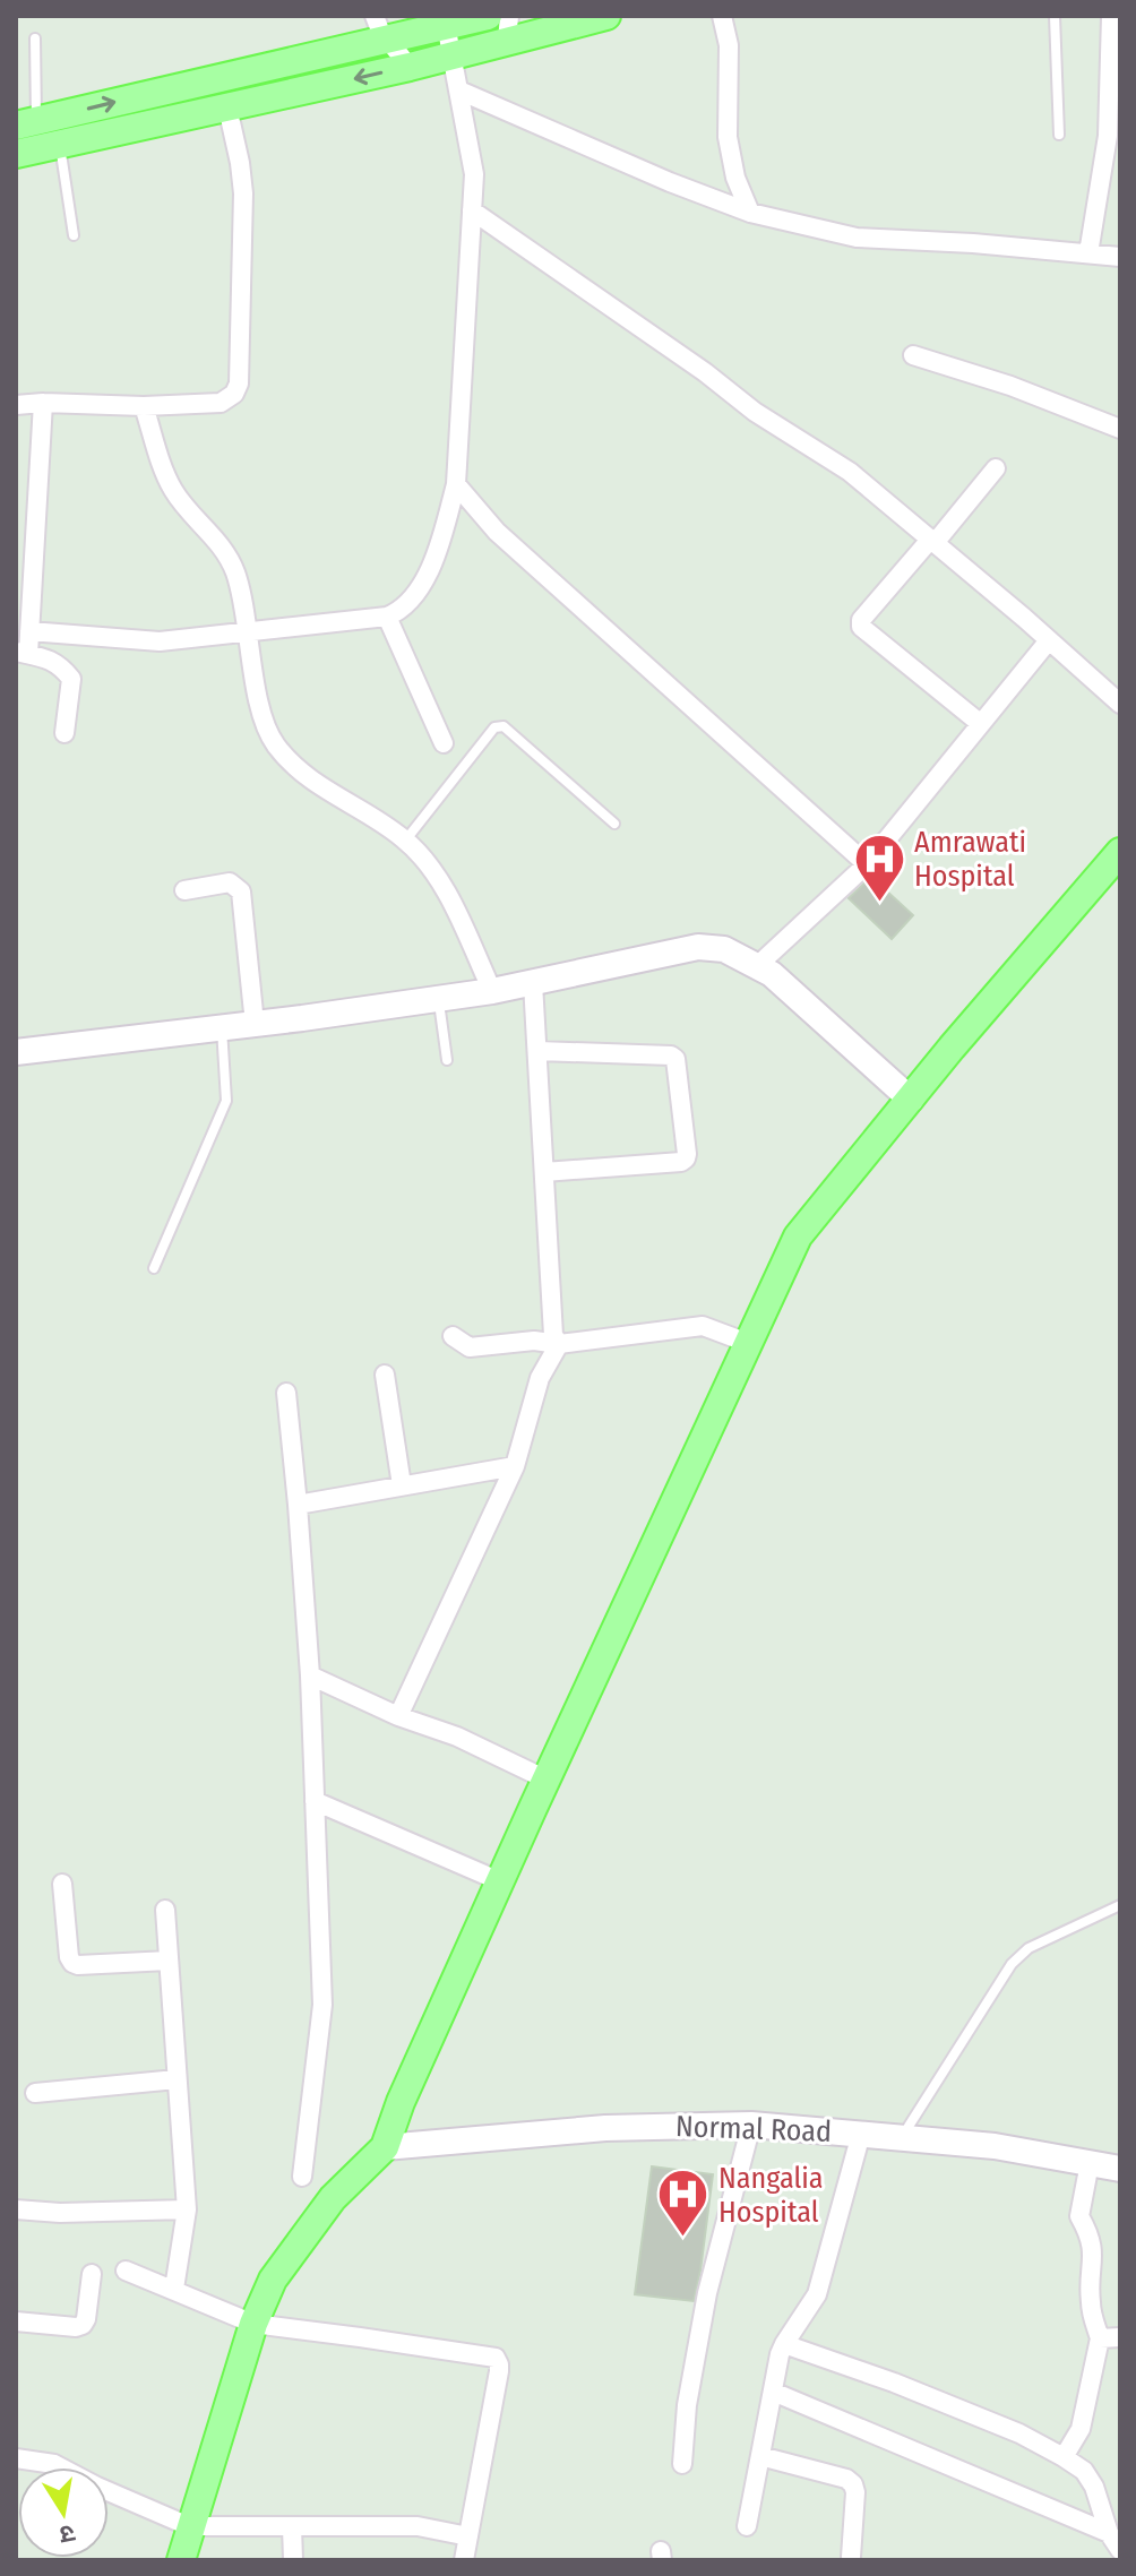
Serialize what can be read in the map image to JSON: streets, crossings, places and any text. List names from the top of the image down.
{
  "streets": {
    "main road": ["Normal Road"]
  },
  "places": {
    "hospital": ["Amrawati Hospital", "Nangalia Hospital"]
  },
  "north": "bottom"
}
